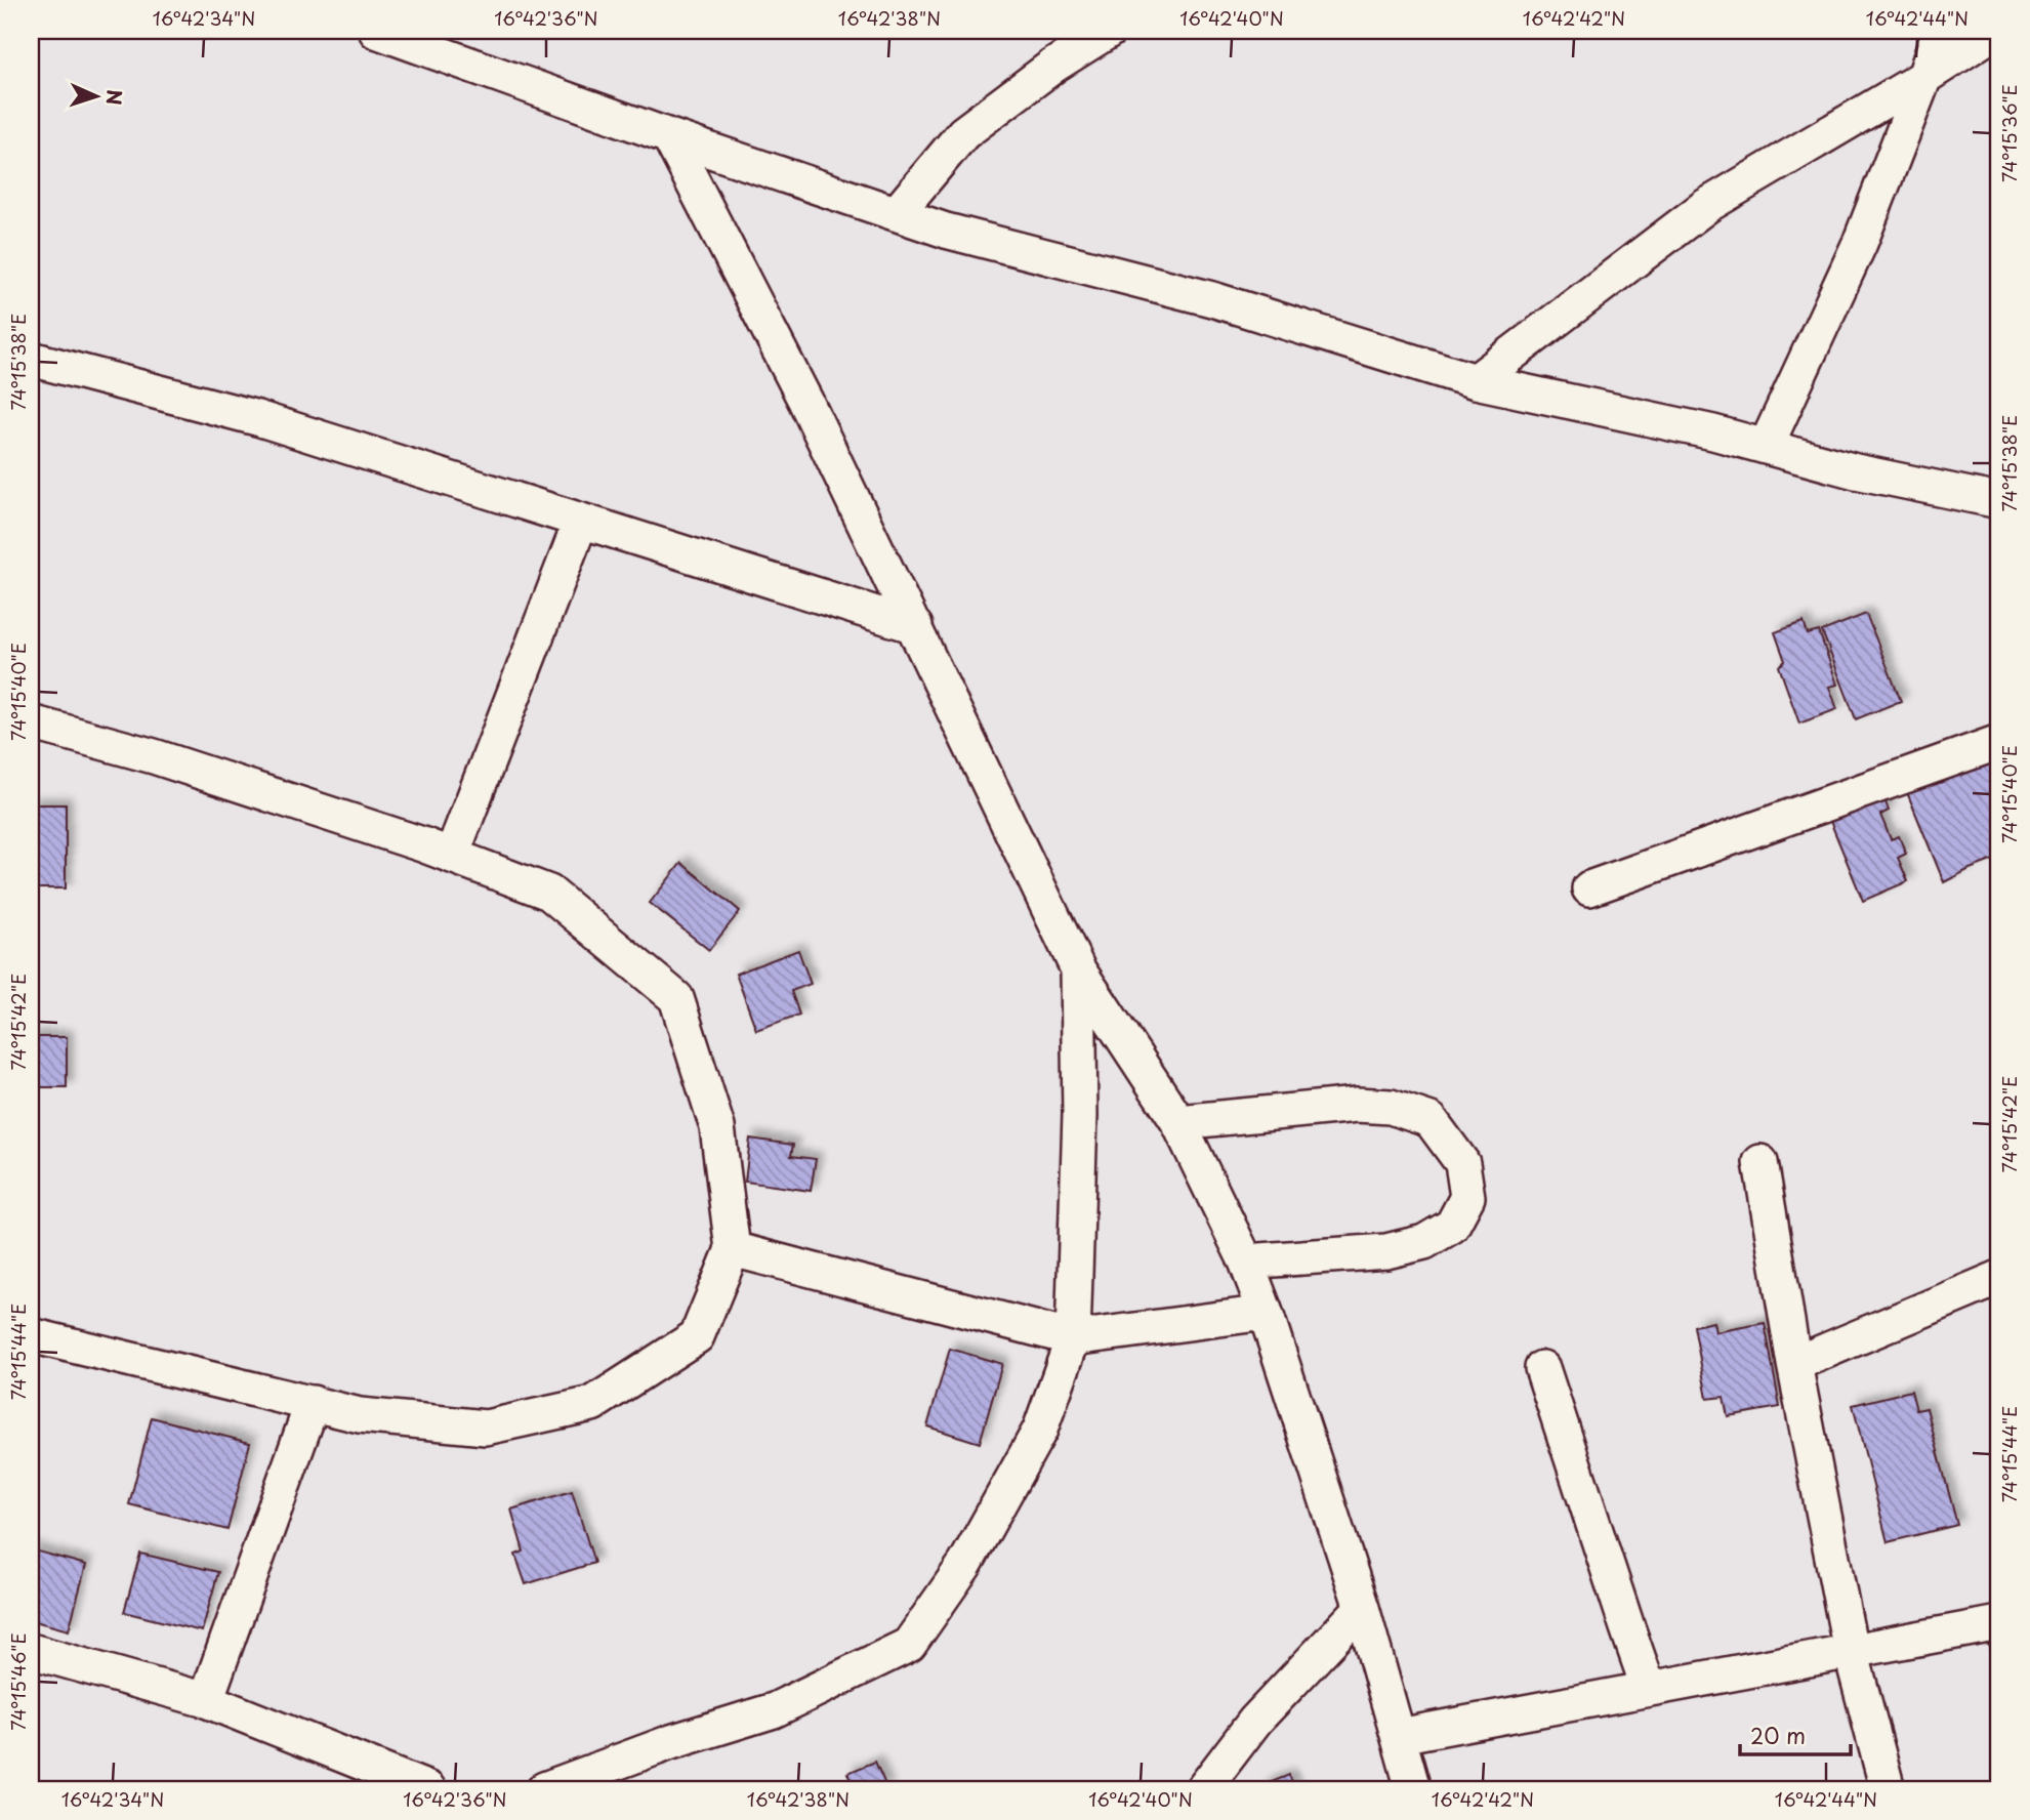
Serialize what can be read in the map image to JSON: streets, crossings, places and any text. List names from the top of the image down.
{
  "scale_bar": "20 m",
  "north": "right",
  "coordinates": [
    "16°42'34\"N",
    "16°42'36\"N",
    "16°42'38\"N",
    "16°42'40\"N",
    "16°42'42\"N",
    "16°42'44\"N",
    "74°15'36\"E",
    "74°15'38\"E",
    "74°15'40\"E",
    "74°15'42\"E",
    "74°15'44\"E",
    "74°15'46\"E"
  ]
}
